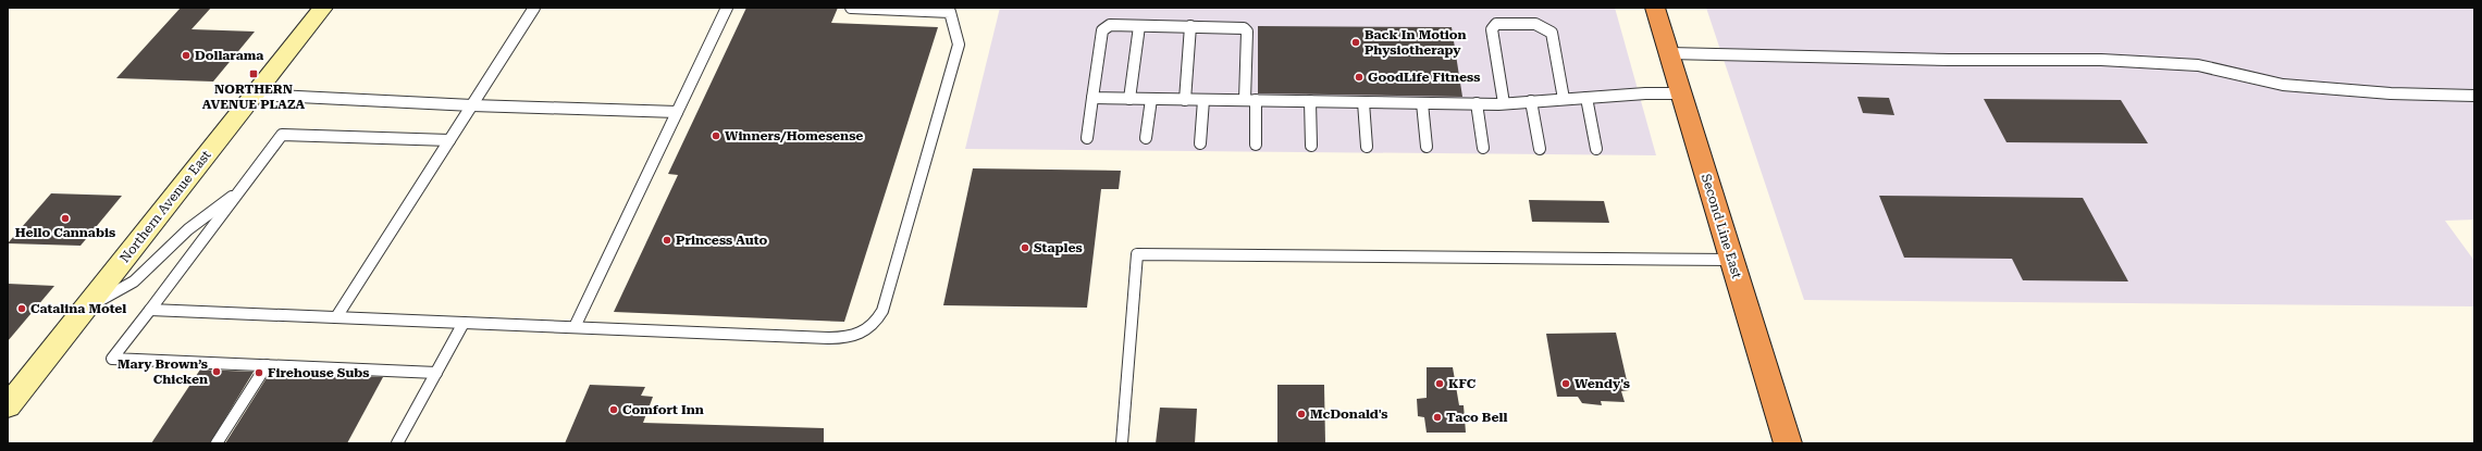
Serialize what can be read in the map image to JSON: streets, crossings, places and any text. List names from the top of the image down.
{
  "streets": {
    "highway": ["Second Line East"],
    "street": ["Northern Avenue East"]
  },
  "places": {
    "other": [
      "Back In Motion Physiotherapy",
      "Dollarama",
      "GoodLife Fitness",
      "Winners/Homesense",
      "Hello Cannabis",
      "Princess Auto",
      "Staples",
      "Catalina Motel",
      "Mary Brown’s Chicken",
      "Firehouse Subs",
      "KFC",
      "Wendy's",
      "Comfort Inn",
      "McDonald's",
      "Taco Bell"
    ],
    "transit": ["NORTHERN AVENUE PLAZA"]
  }
}
